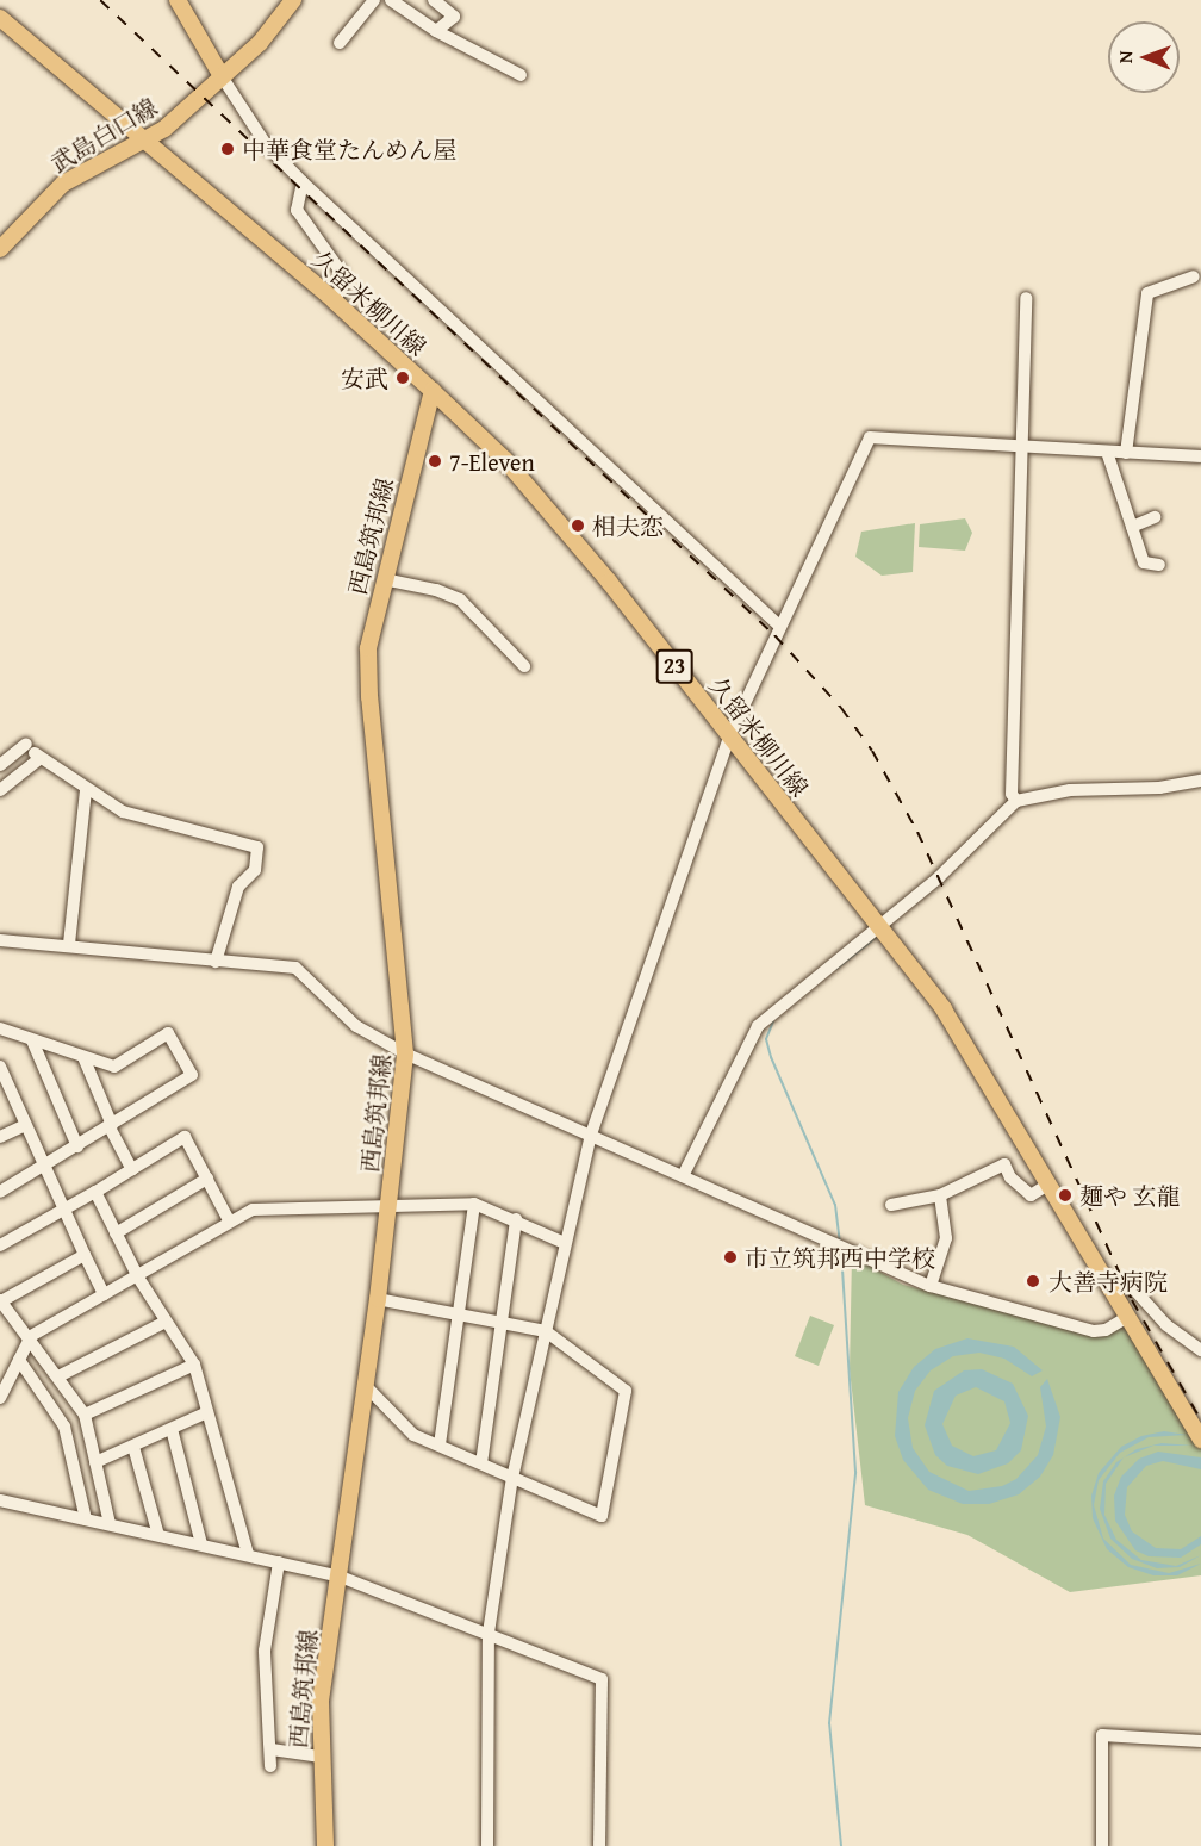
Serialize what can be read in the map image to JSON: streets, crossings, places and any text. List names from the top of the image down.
{
  "streets": {
    "main road": [
      "武島白口線",
      "久留米柳川線",
      "西島筑邦線",
      "23"
    ]
  },
  "crossings": [
    ["武島白口線", "久留米柳川線"],
    ["久留米柳川線", "西島筑邦線"]
  ],
  "places": [
    "中華食堂たんめん屋",
    "安武",
    "7-Eleven",
    "相夫恋",
    "麺や 玄龍",
    "市立筑邦西中学校",
    "大善寺病院"
  ],
  "north": "left"
}
